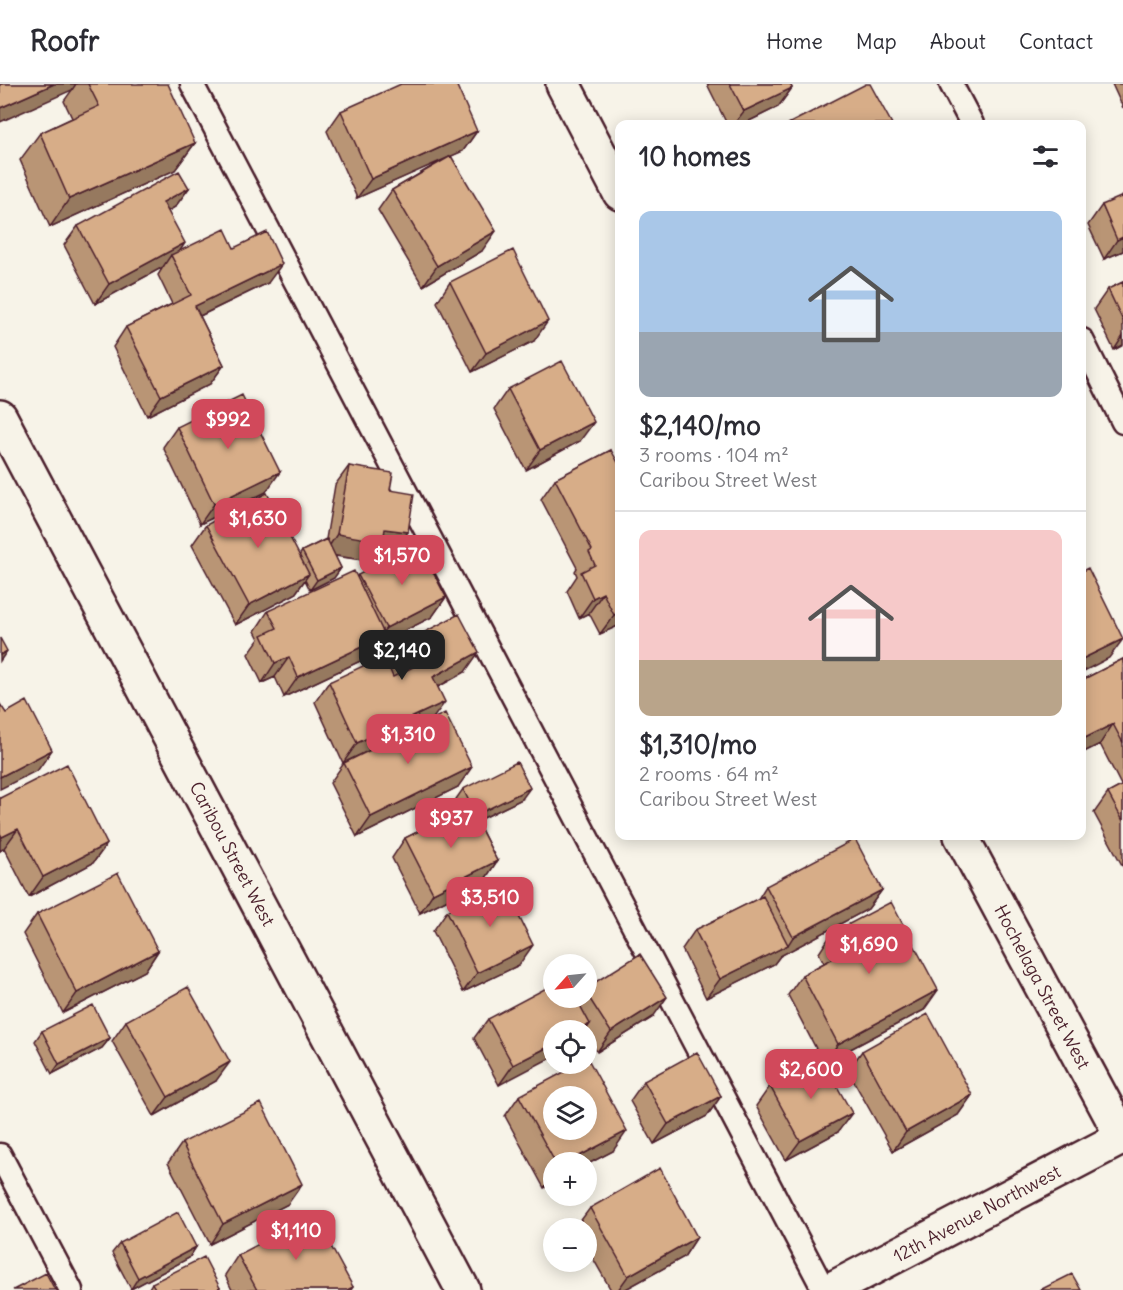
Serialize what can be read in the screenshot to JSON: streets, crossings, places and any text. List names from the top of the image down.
{
  "streets": {
    "street": ["Caribou Street West", "Hochelaga Street West", "12th Avenue Northwest"]
  },
  "crossings": [
    ["Hochelaga Street West", "12th Avenue Northwest"]
  ],
  "north": "bottom left",
  "page": {
    "header": "Roofr",
    "nav": [
      "Home",
      "Map",
      "About",
      "Contact"
    ],
    "heading": "10 homes",
    "list": [
      {
        "name": "$2,140/mo",
        "note": "3 rooms · 104 m² · Caribou Street West"
      },
      {
        "name": "$1,310/mo",
        "note": "2 rooms · 64 m² · Caribou Street West"
      }
    ],
    "price": [
      "$992",
      "$1,630",
      "$1,570",
      "$2,140",
      "$1,310",
      "$937",
      "$3,510",
      "$1,690",
      "$2,600",
      "$1,110"
    ],
    "map_buttons": ["+", "−"]
  }
}
